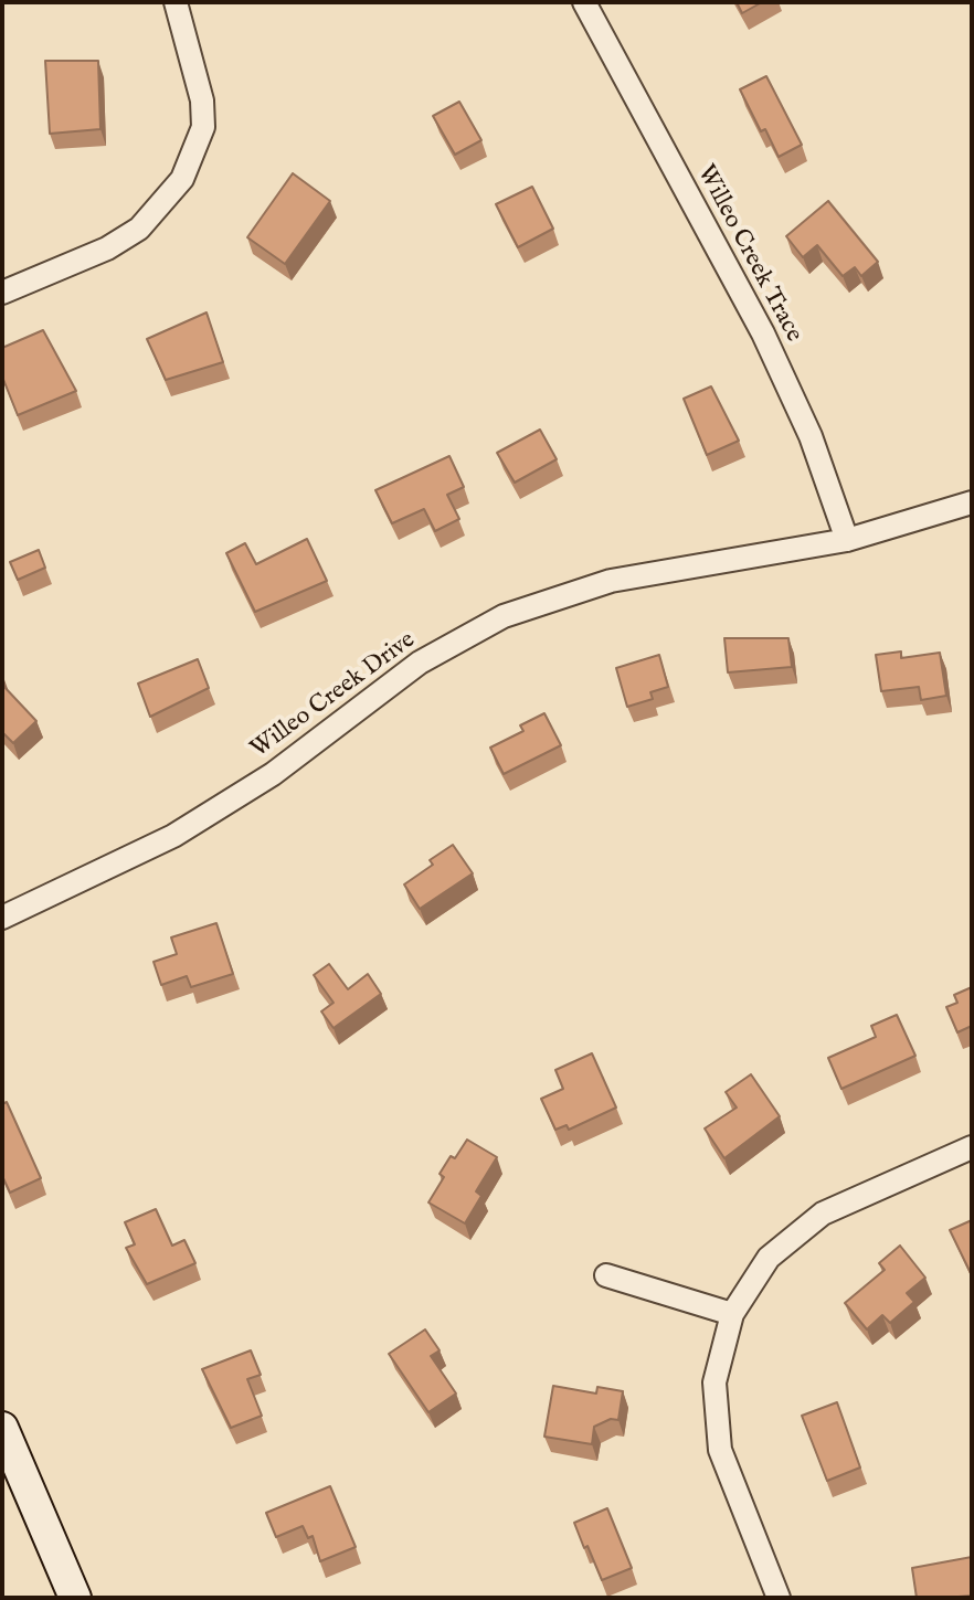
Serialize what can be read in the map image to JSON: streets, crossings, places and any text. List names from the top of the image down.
{
  "streets": {
    "street": ["Willeo Creek Trace", "Willeo Creek Drive"]
  },
  "crossings": [
    ["Willeo Creek Trace", "Willeo Creek Drive"]
  ]
}
